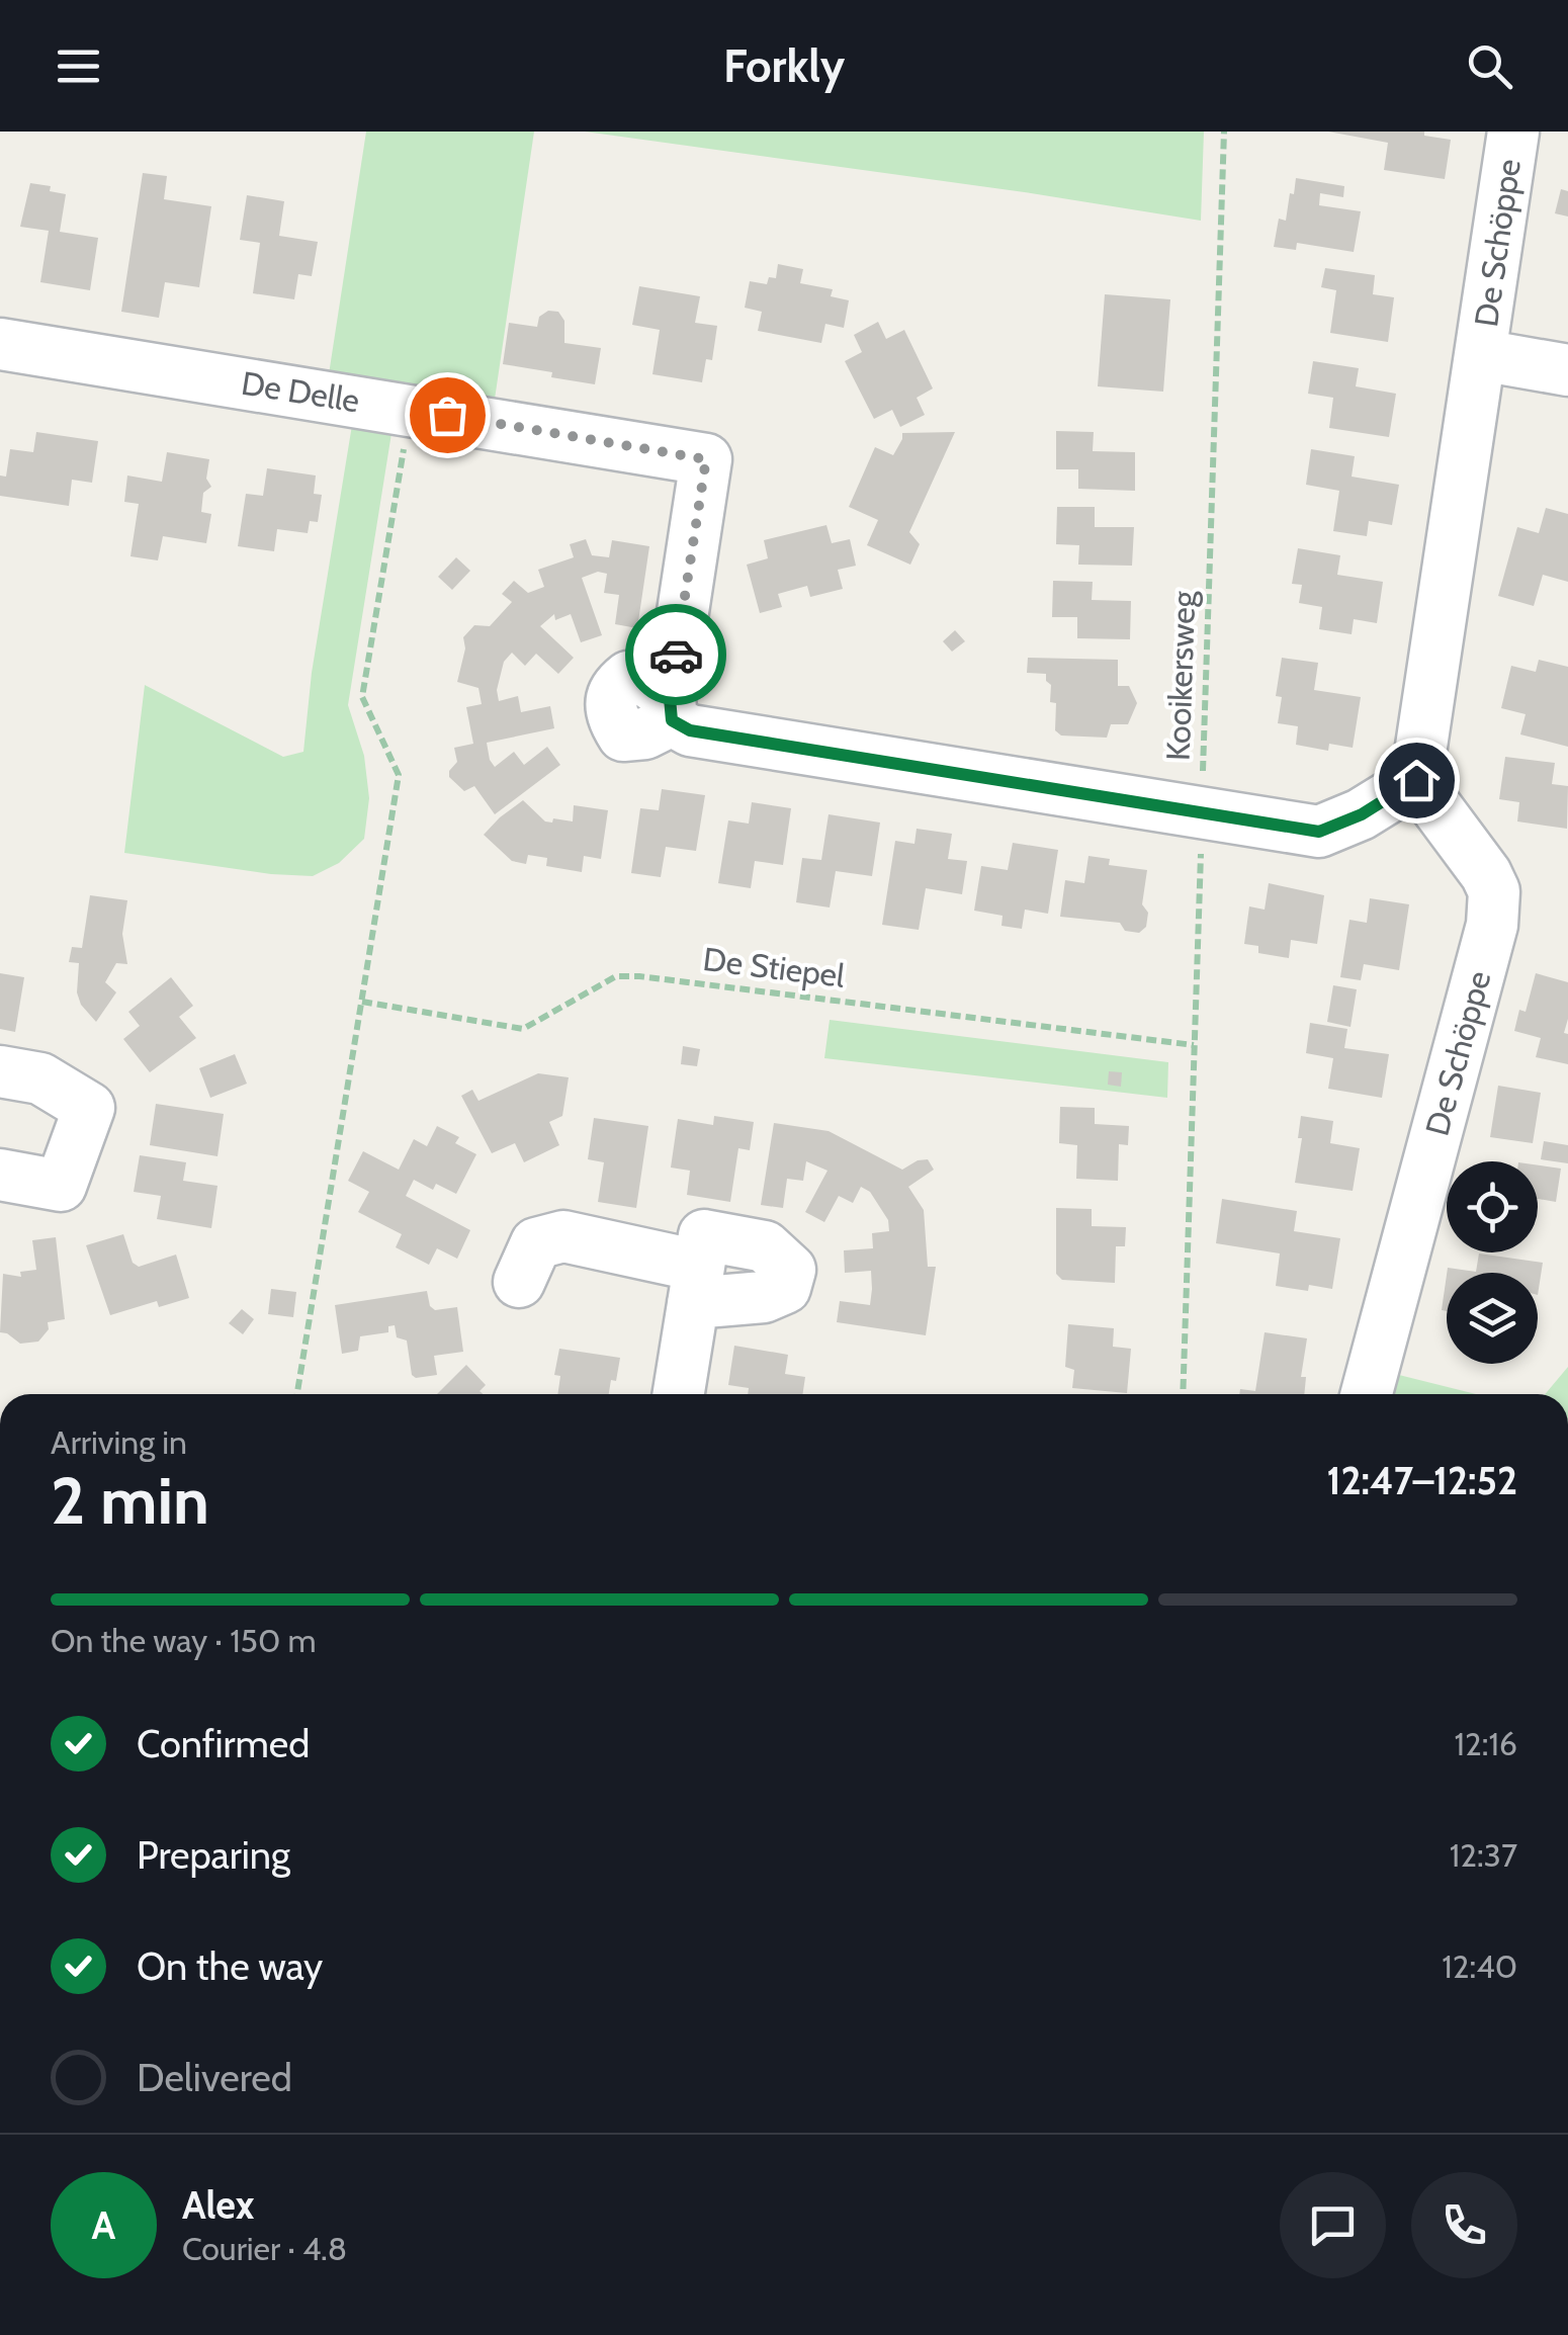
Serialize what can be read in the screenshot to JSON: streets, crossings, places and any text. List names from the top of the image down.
{
  "streets": {
    "street": ["De Schöppe", "De Delle"],
    "path": ["Kooikersweg", "De Stiepel"]
  },
  "crossings": [
    ["De Delle", "Kooikersweg"],
    ["Kooikersweg", "De Stiepel"]
  ],
  "page": {
    "header": "Forkly",
    "heading": ["2 min", "Arriving in", "12:47–12:52"],
    "panel": ["Alex", "Courier · 4.8"],
    "bar": "On the way · 150 m",
    "list": [
      ["Confirmed", "12:16"],
      ["Preparing", "12:37"],
      ["On the way", "12:40"],
      "Delivered"
    ],
    "round": "A"
  }
}
